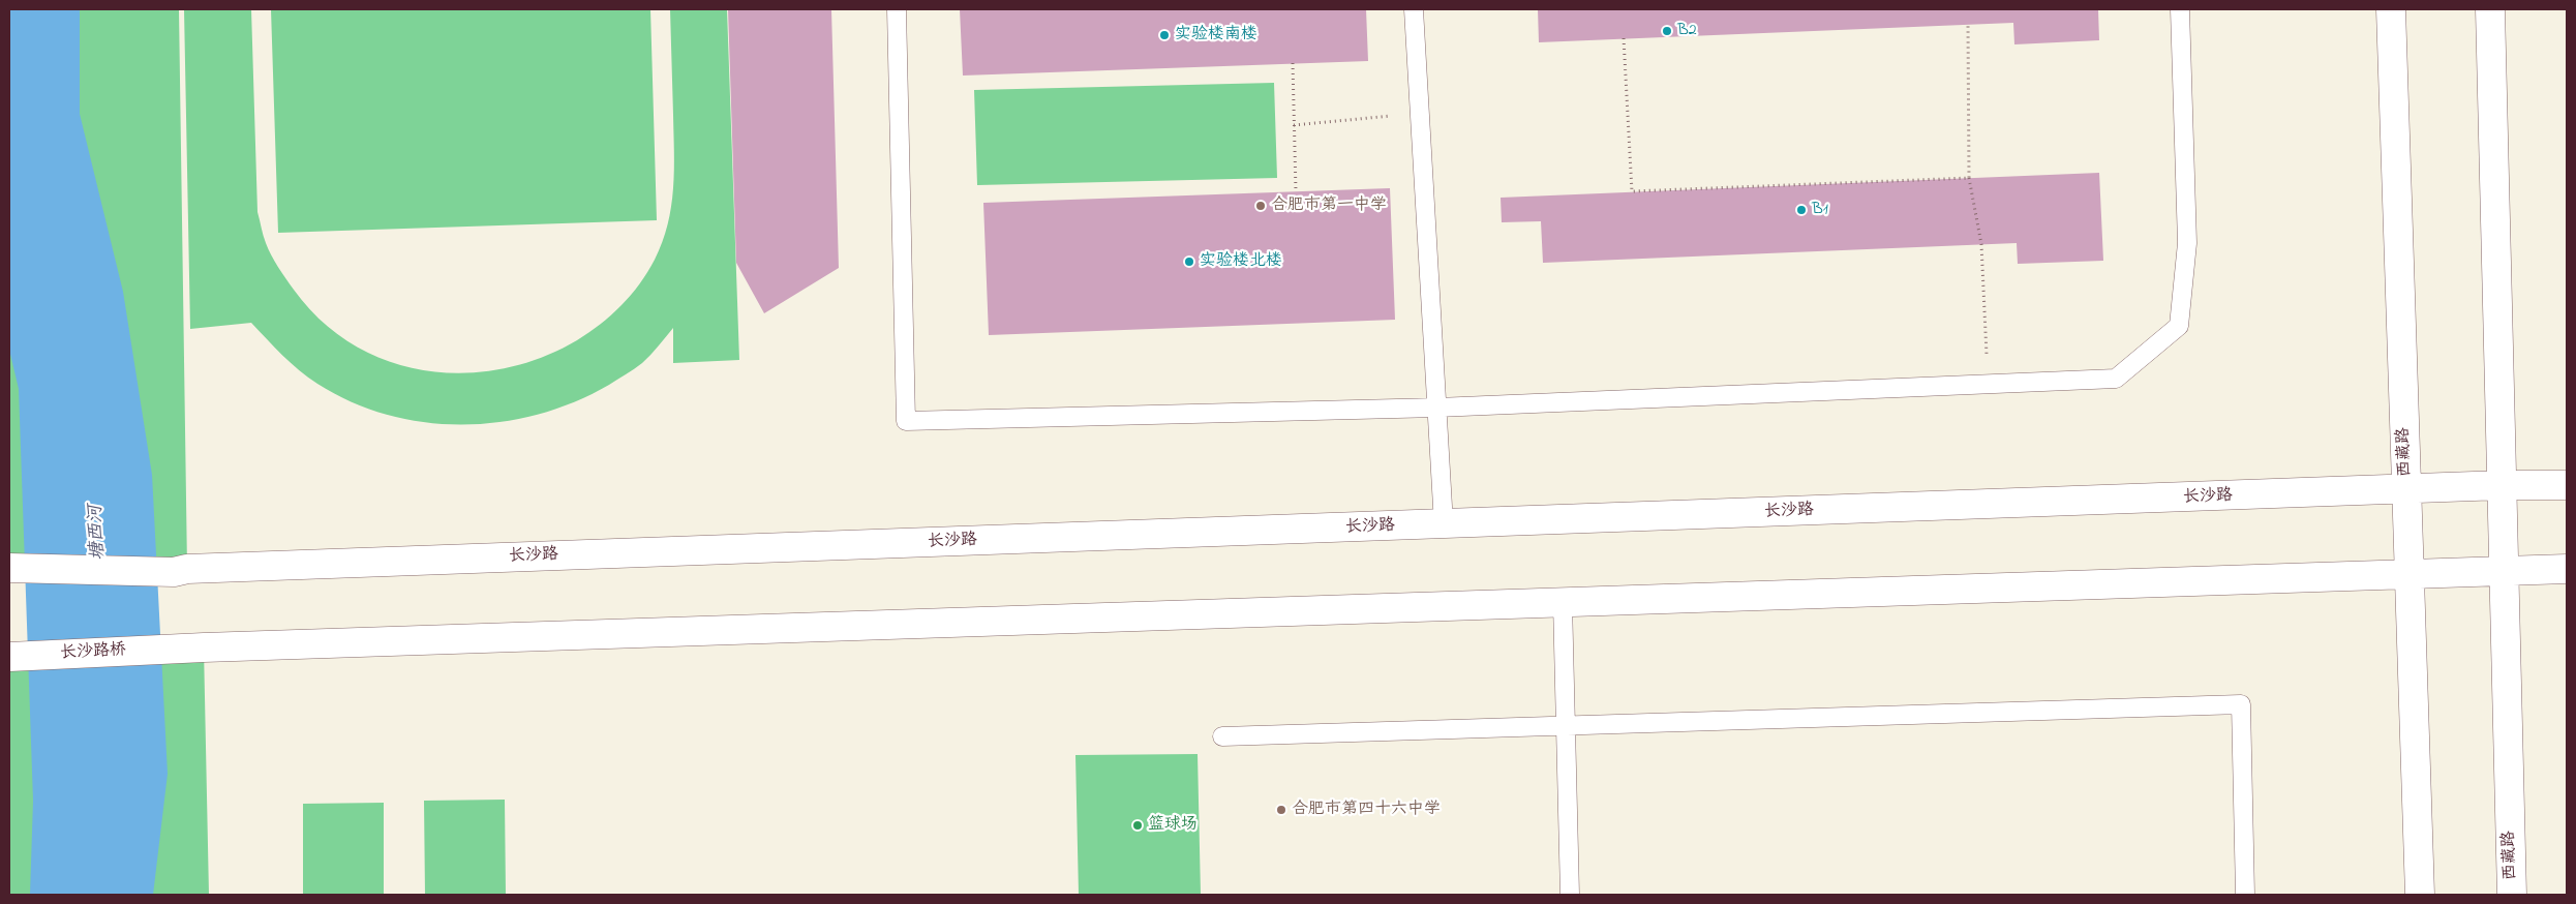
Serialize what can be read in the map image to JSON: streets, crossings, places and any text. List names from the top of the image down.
{
  "streets": {
    "street": ["西藏路", "长沙路", "长沙路桥"]
  },
  "crossings": [
    ["西藏路", "长沙路"]
  ],
  "water": ["塘西河"],
  "places": [
    "B2",
    "实验楼南楼",
    "合肥市第一中学",
    "B1",
    "实验楼北楼",
    "合肥市第四十六中学",
    "篮球场"
  ]
}
